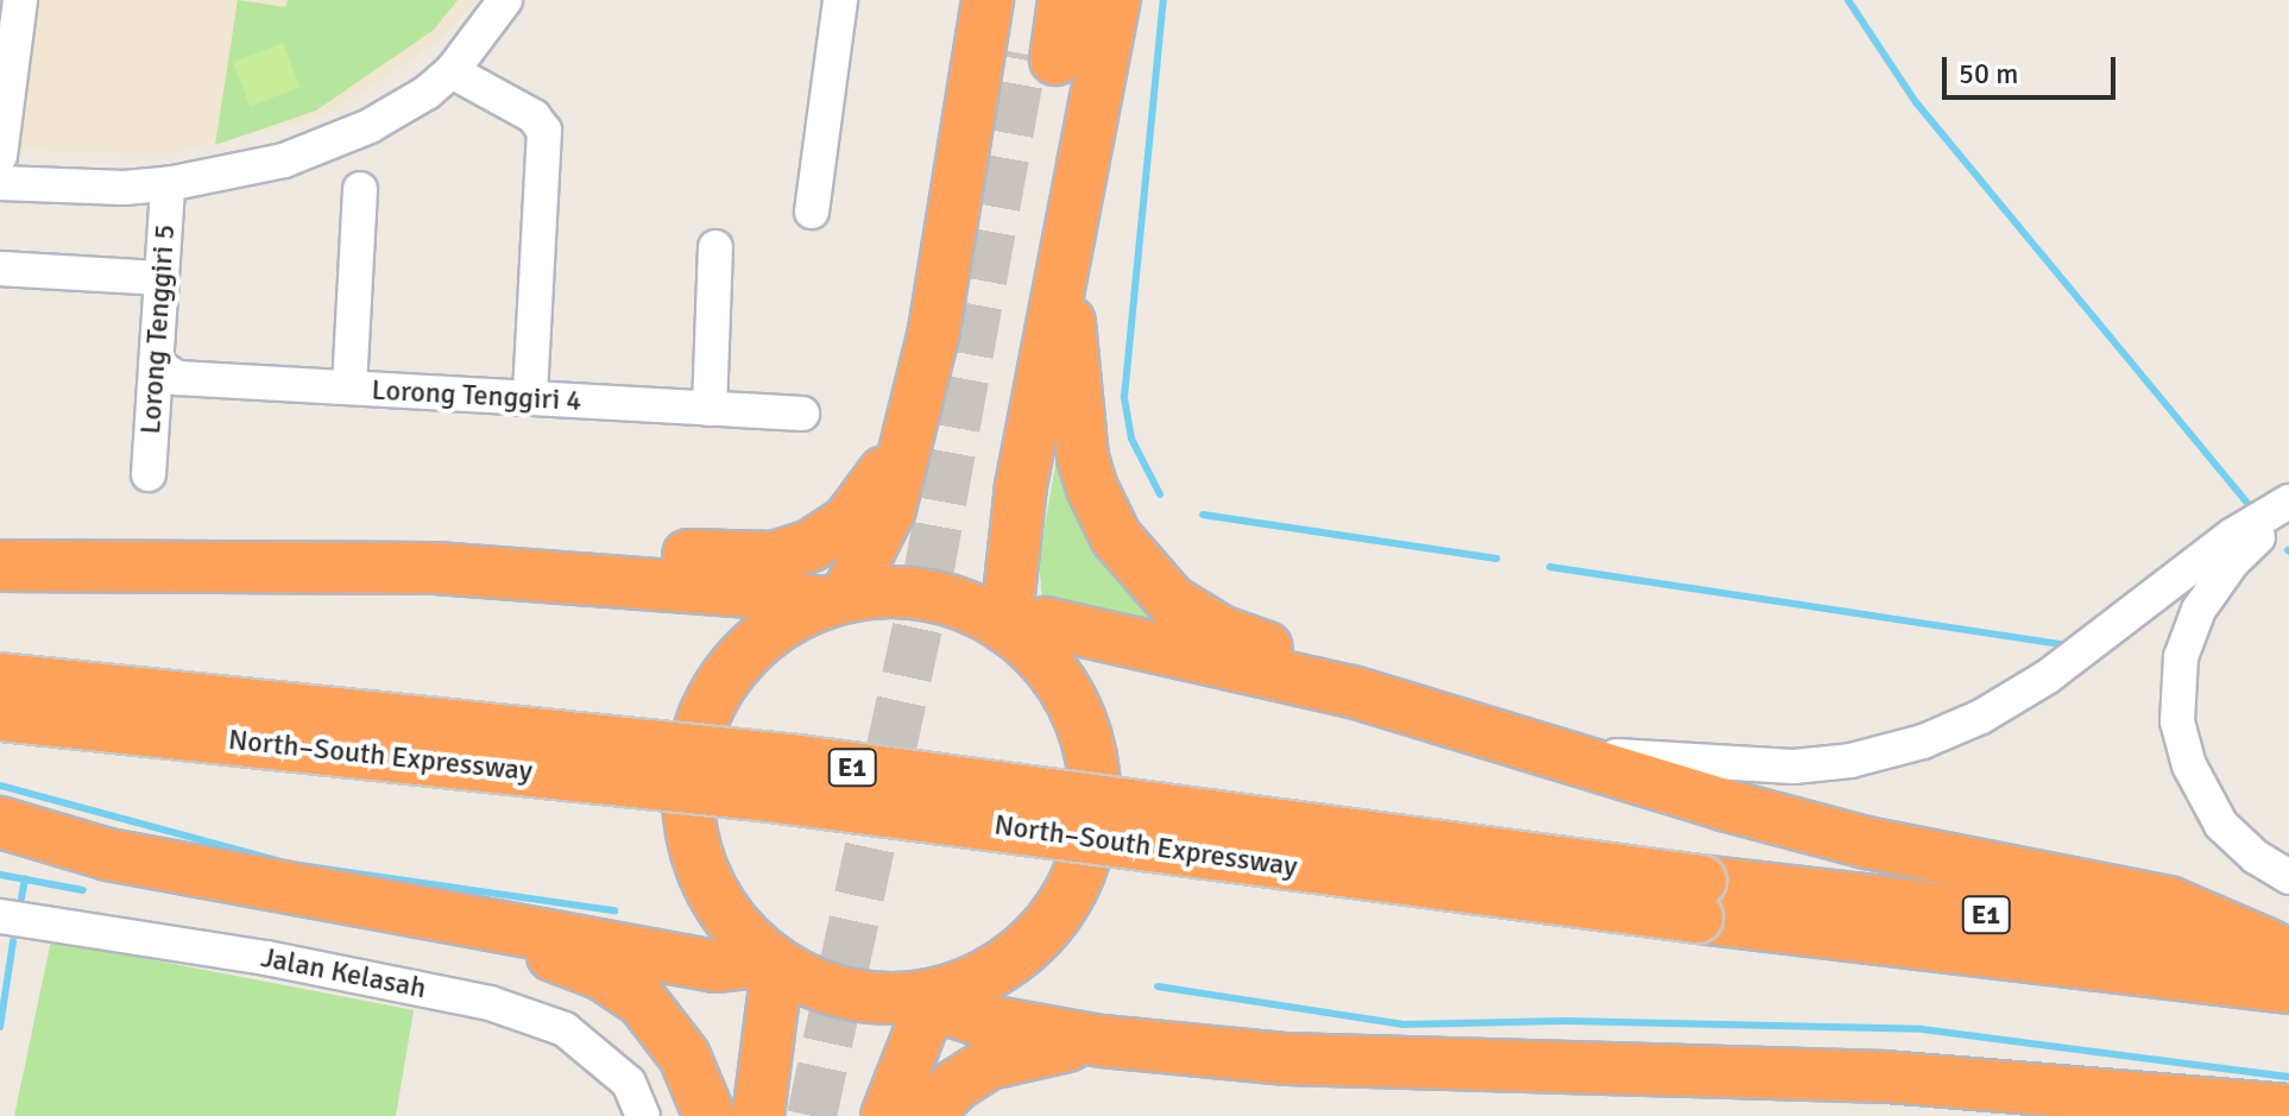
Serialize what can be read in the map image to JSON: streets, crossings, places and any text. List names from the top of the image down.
{
  "streets": {
    "highway": ["North–South Expressway", "E1"],
    "street": ["Lorong Tenggiri 5", "Lorong Tenggiri 4", "Jalan Kelasah"]
  },
  "crossings": [
    ["Lorong Tenggiri 5", "Lorong Tenggiri 4"]
  ],
  "scale_bar": "50 m"
}
